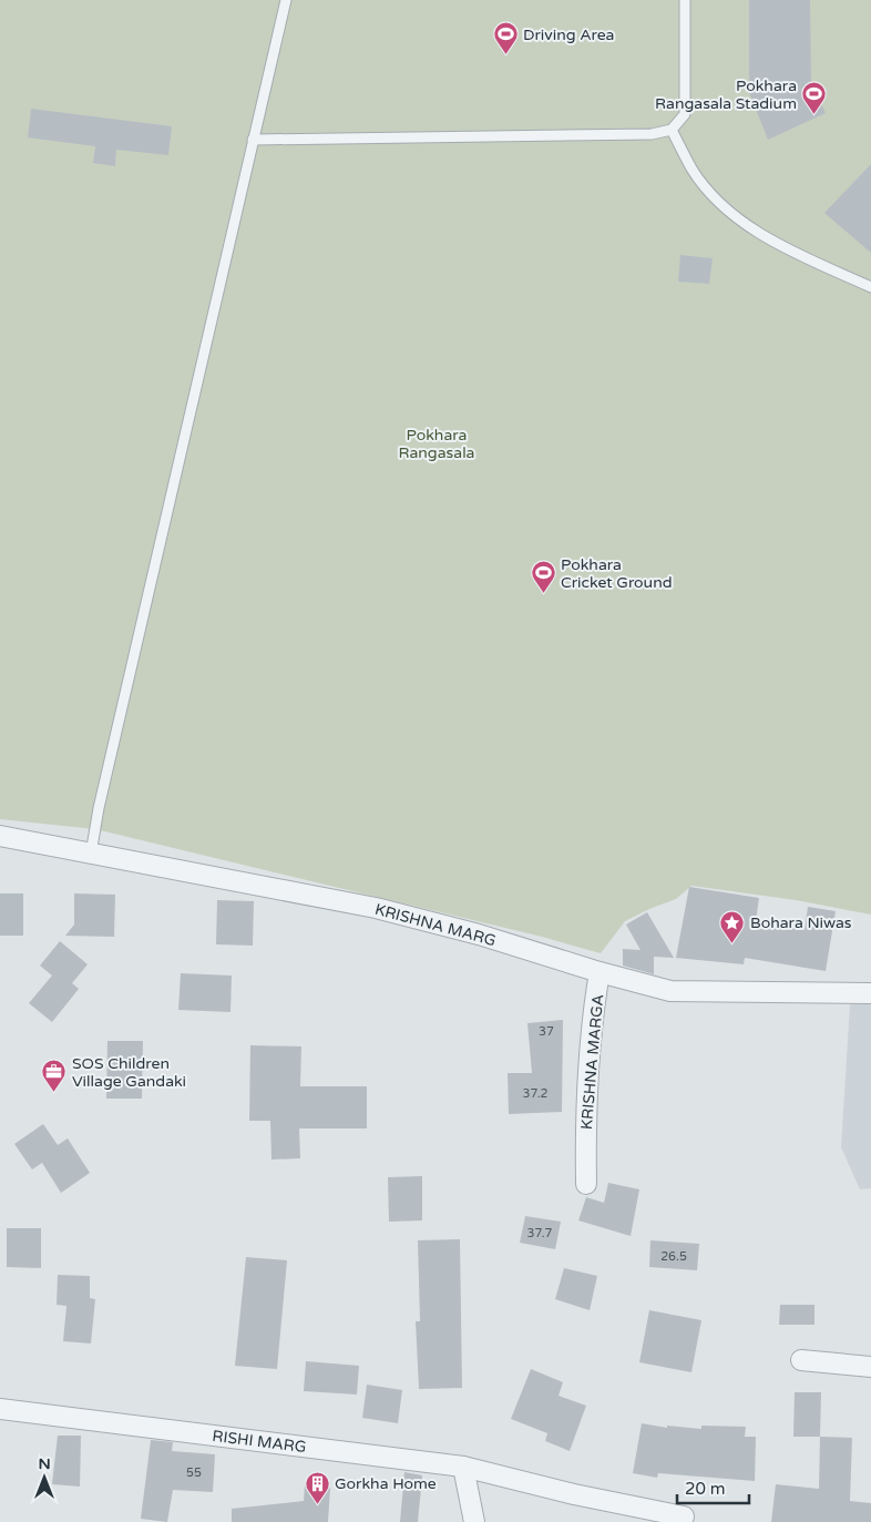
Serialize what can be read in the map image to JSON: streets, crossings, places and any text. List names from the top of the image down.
{
  "streets": {
    "street": ["KRISHNA MARG", "KRISHNA MARGA", "RISHI MARG"]
  },
  "crossings": [
    ["KRISHNA MARG", "KRISHNA MARGA"]
  ],
  "parks": ["Pokhara Rangasala"],
  "places": {
    "sports": ["Driving Area", "Pokhara Rangasala Stadium", "Pokhara Cricket Ground"],
    "place": ["Bohara Niwas"],
    "office": ["SOS Children Village Gandaki"],
    "building": ["Gorkha Home"]
  },
  "house_numbers": [
    "37",
    "37.2",
    "37.7",
    "26.5",
    "55"
  ],
  "scale_bar": "20 m",
  "north": "top"
}
